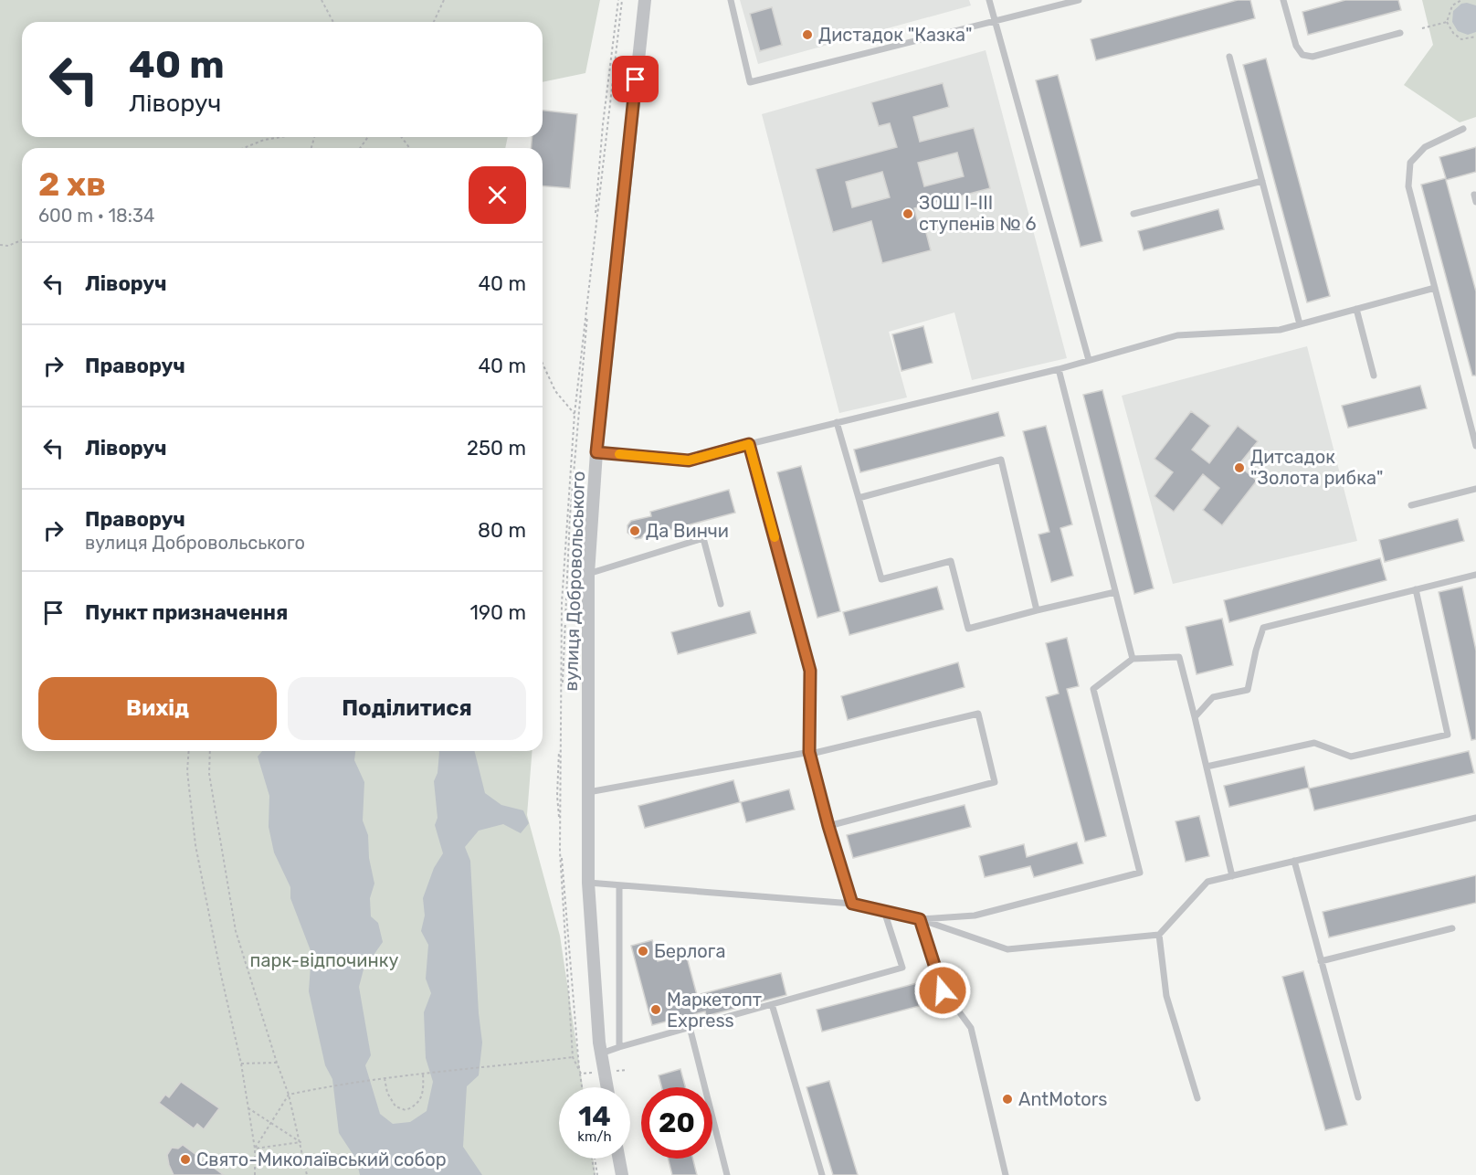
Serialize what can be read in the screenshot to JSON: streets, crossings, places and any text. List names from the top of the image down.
{
  "streets": {
    "street": ["вулиця Добровольського"]
  },
  "parks": ["парк-відпочинку"],
  "places": [
    "Дистадок \"Казка\"",
    "ЗОШ І-ІІІ ступенів № 6",
    "Дитсадок \"Золота рибка\"",
    "Да Винчи",
    "Берлога",
    "Маркетопт Express",
    "AntMotors",
    "Свято-Миколаївський собор"
  ],
  "page": {
    "turn": ["40 m", "Ліворуч"],
    "heading": ["2 хв", "600 m · 18:34"],
    "list": [
      {
        "name": "Ліворуч",
        "value": "40 m"
      },
      {
        "name": "Праворуч",
        "value": "40 m"
      },
      {
        "name": "Ліворуч",
        "value": "250 m"
      },
      {
        "name": "Праворуч",
        "note": "вулиця Добровольського",
        "value": "80 m"
      },
      {
        "name": "Пункт призначення",
        "value": "190 m"
      }
    ],
    "buttons": ["Вихід", "Поділитися"],
    "speed": "14 km/h",
    "limit": "20"
  }
}
